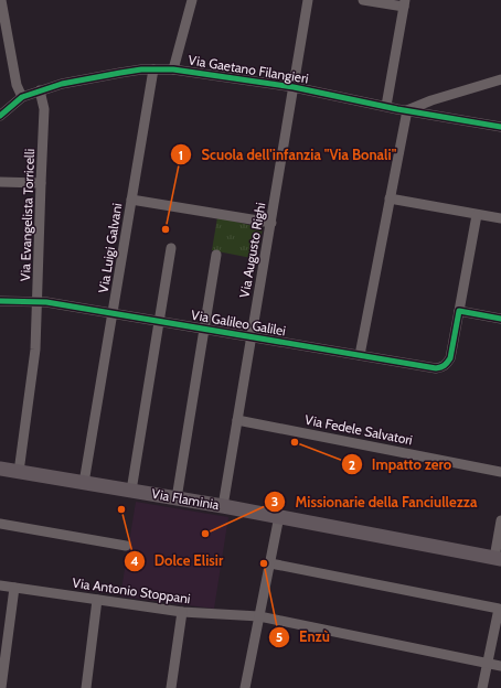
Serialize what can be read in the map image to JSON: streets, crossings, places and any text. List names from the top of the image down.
{
  "streets": {
    "street": [
      "Via Gaetano Filangieri",
      "Via Evangelista Torricelli",
      "Via Luigi Galvani",
      "Via Augusto Righi",
      "Via Galileo Galilei",
      "Via Fedele Salvatori",
      "Via Flaminia",
      "Via Antonio Stoppani"
    ]
  },
  "crossings": [
    ["Via Gaetano Filangieri", "Via Evangelista Torricelli"],
    ["Via Gaetano Filangieri", "Via Luigi Galvani"],
    ["Via Gaetano Filangieri", "Via Augusto Righi"],
    ["Via Evangelista Torricelli", "Via Galileo Galilei"],
    ["Via Evangelista Torricelli", "Via Flaminia"],
    ["Via Luigi Galvani", "Via Galileo Galilei"],
    ["Via Luigi Galvani", "Via Flaminia"],
    ["Via Augusto Righi", "Via Galileo Galilei"],
    ["Via Augusto Righi", "Via Fedele Salvatori"],
    ["Via Augusto Righi", "Via Flaminia"]
  ],
  "places": [
    "Scuola dell'infanzia \"Via Bonali\"",
    "Impatto zero",
    "Dolce Elisir",
    "Missionarie della Fanciullezza",
    "Enzù"
  ]
}
